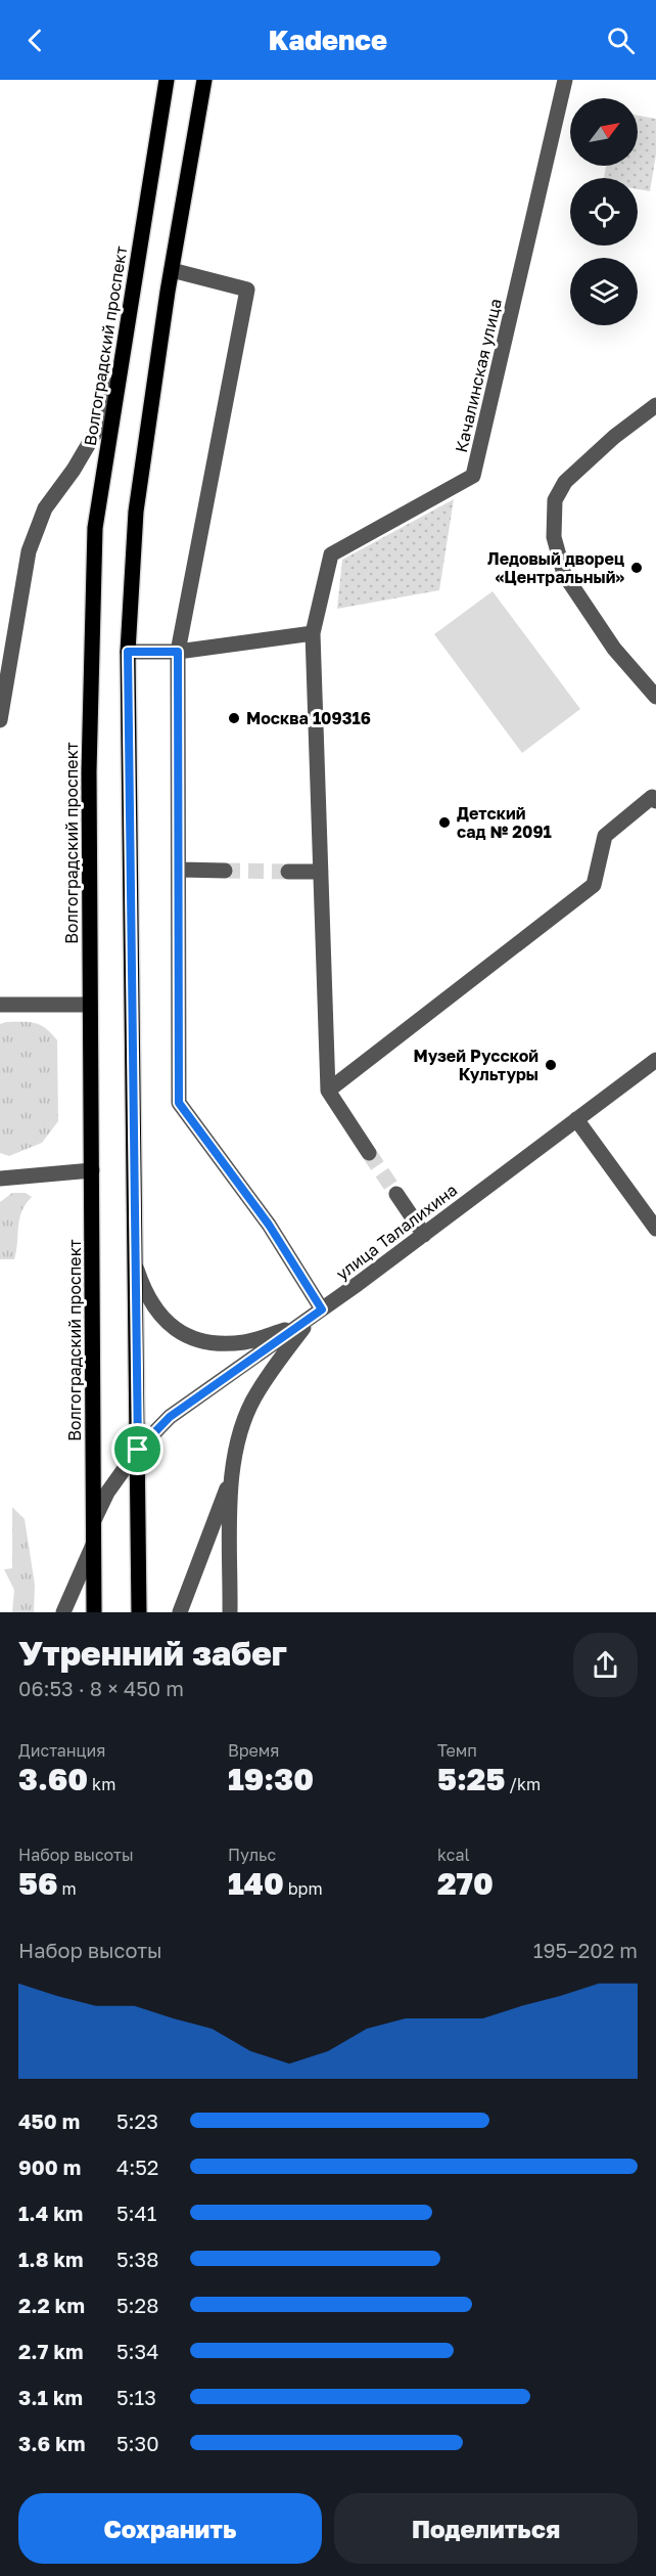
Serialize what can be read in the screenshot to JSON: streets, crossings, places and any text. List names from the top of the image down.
{
  "streets": {
    "main road": ["Волгоградский проспект"],
    "street": ["Качалинская улица", "улица Талалихина"]
  },
  "crossings": [
    ["Волгоградский проспект", "улица Талалихина"]
  ],
  "places": [
    "Ледовый дворец «Центральный»",
    "Москва 109316",
    "Детский сад № 2091",
    "Музей Русской Культуры"
  ],
  "north": "top right",
  "page": {
    "header": "Kadence",
    "heading": ["Утренний забег", "06:53 · 8 × 450 m"],
    "stats": [
      ["Дистанция", "3.60 km"],
      ["Время", "19:30"],
      ["Темп", "5:25 /km"],
      ["Набор высоты", "56 m"],
      ["Пульс", "140 bpm"],
      ["kcal", "270"]
    ],
    "chart": ["Набор высоты", "195–202 m"],
    "list": [
      {
        "name": "450 m",
        "note": "5:23"
      },
      {
        "name": "900 m",
        "note": "4:52"
      },
      {
        "name": "1.4 km",
        "note": "5:41"
      },
      {
        "name": "1.8 km",
        "note": "5:38"
      },
      {
        "name": "2.2 km",
        "note": "5:28"
      },
      {
        "name": "2.7 km",
        "note": "5:34"
      },
      {
        "name": "3.1 km",
        "note": "5:13"
      },
      {
        "name": "3.6 km",
        "note": "5:30"
      }
    ],
    "buttons": ["Сохранить", "Поделиться"]
  }
}
